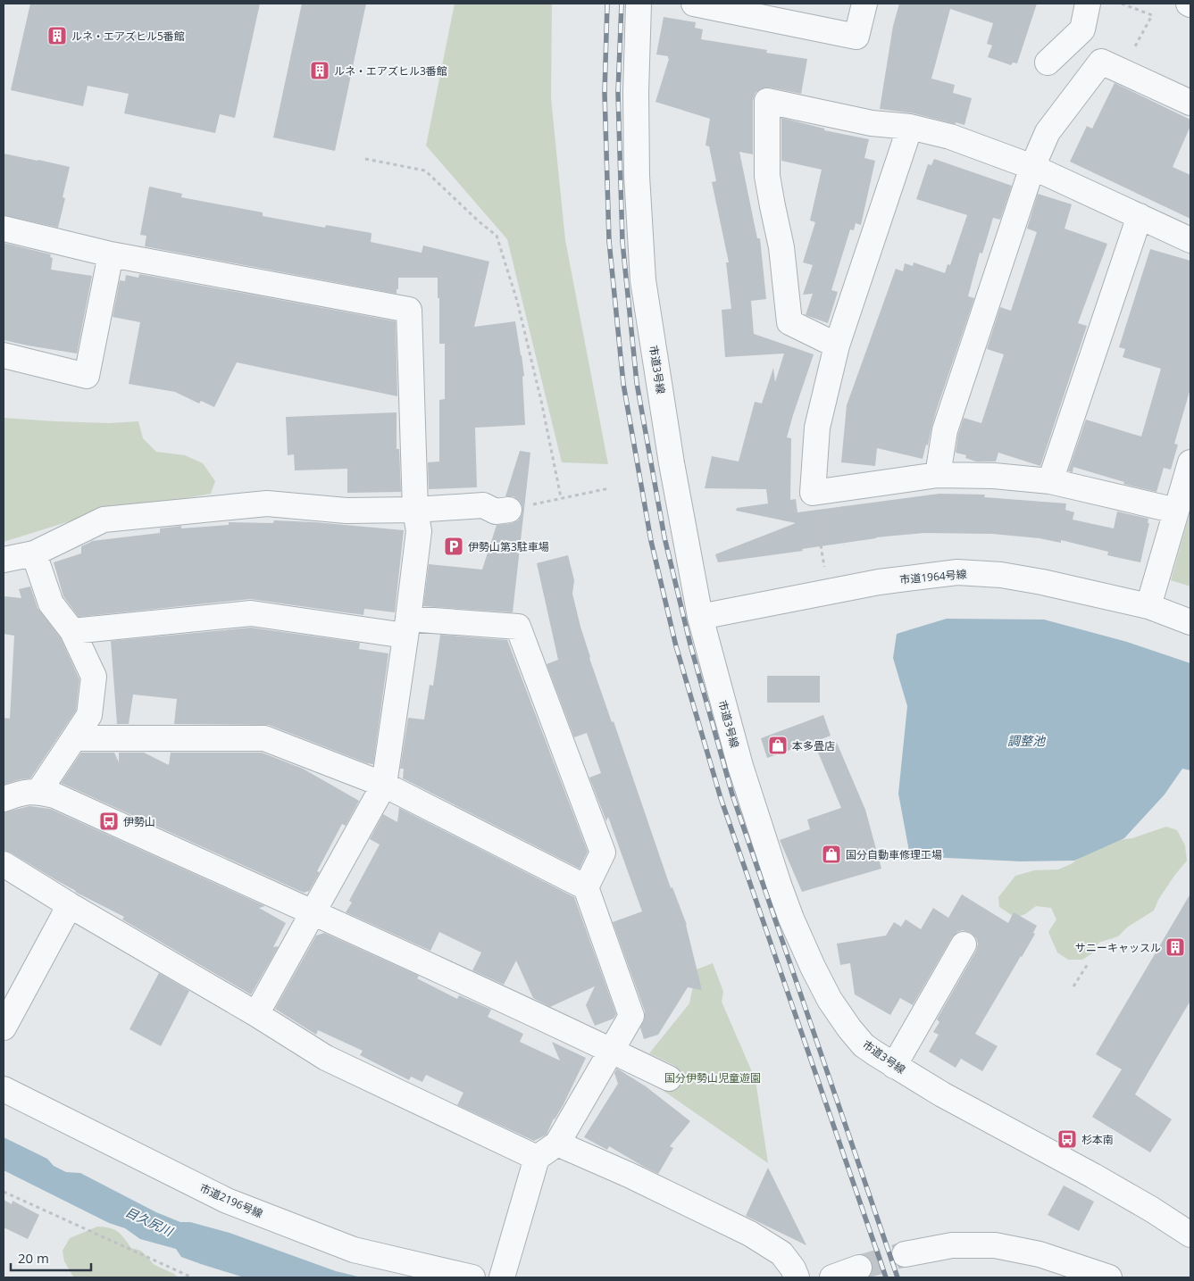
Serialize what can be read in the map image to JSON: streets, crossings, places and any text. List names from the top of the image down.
{
  "streets": {
    "street": ["市道3号線", "市道1964号線", "市道2196号線"]
  },
  "crossings": [
    ["市道3号線", "市道1964号線"]
  ],
  "water": ["調整池", "目久尻川"],
  "parks": ["国分伊勢山児童遊園"],
  "places": {
    "building": ["ルネ・エアズヒル5番館", "ルネ・エアズヒル3番館", "サニーキャッスル"],
    "parking": ["伊勢山第3駐車場"],
    "shop": ["本多畳店", "国分自動車修理工場"],
    "bus stop": ["伊勢山", "杉本南"]
  },
  "scale_bar": "20 m"
}
